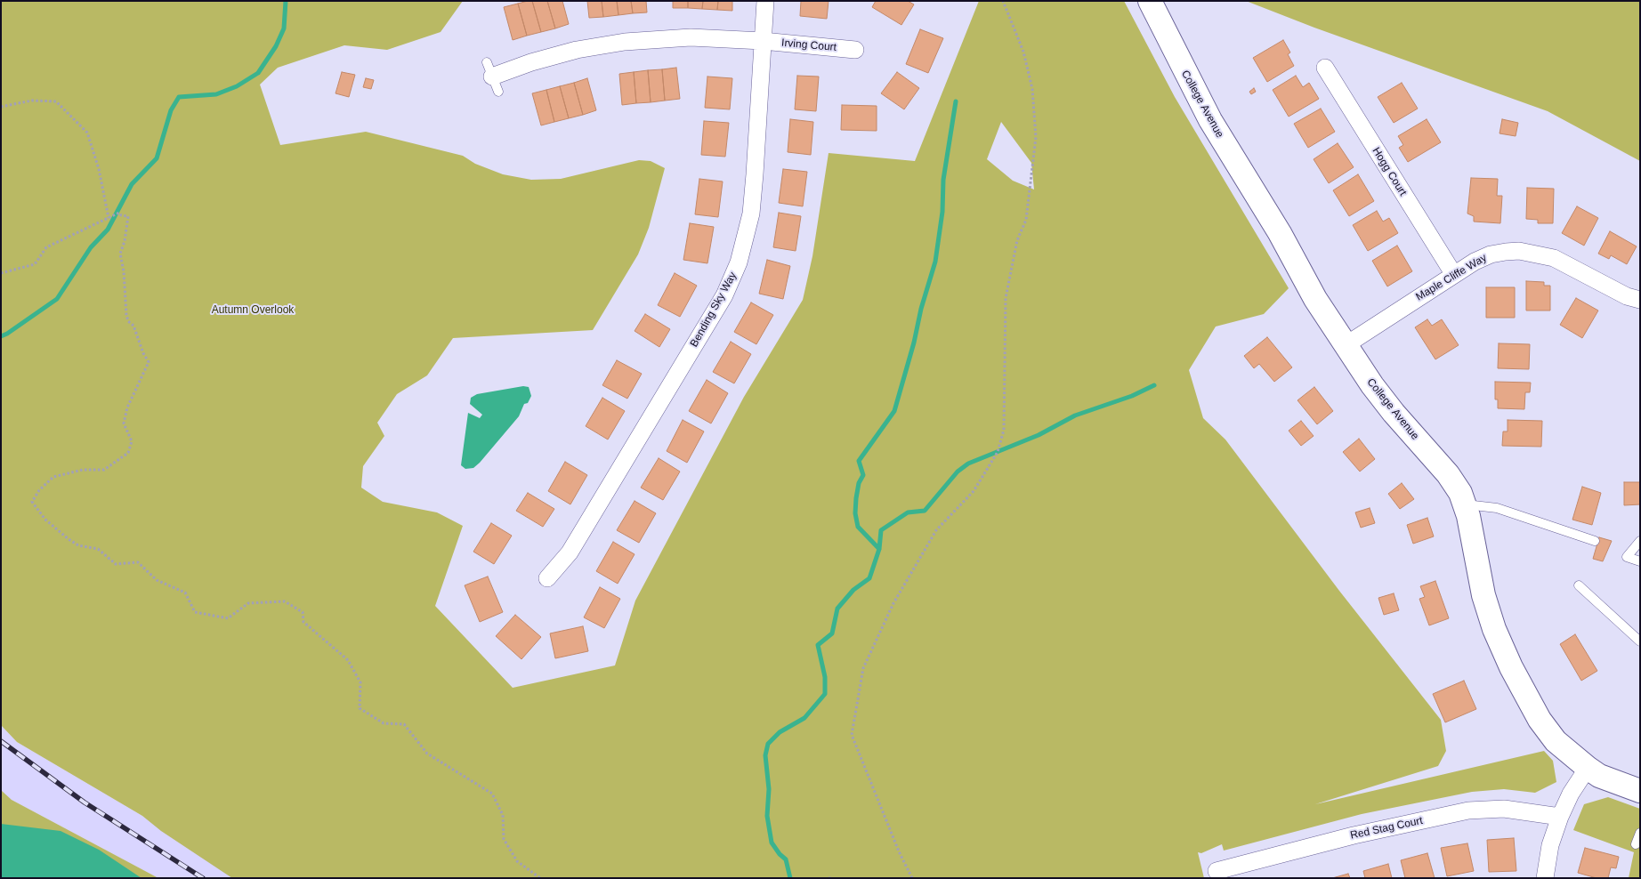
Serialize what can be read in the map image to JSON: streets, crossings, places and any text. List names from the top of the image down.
{
  "streets": {
    "street": [
      "Irving Court",
      "College Avenue",
      "Hogg Court",
      "Maple Cliffe Way",
      "Bending Sky Way",
      "Red Stag Court"
    ]
  },
  "crossings": [
    ["Irving Court", "Bending Sky Way"],
    ["College Avenue", "Maple Cliffe Way"],
    ["Hogg Court", "Maple Cliffe Way"]
  ],
  "parks": ["Autumn Overlook"]
}
